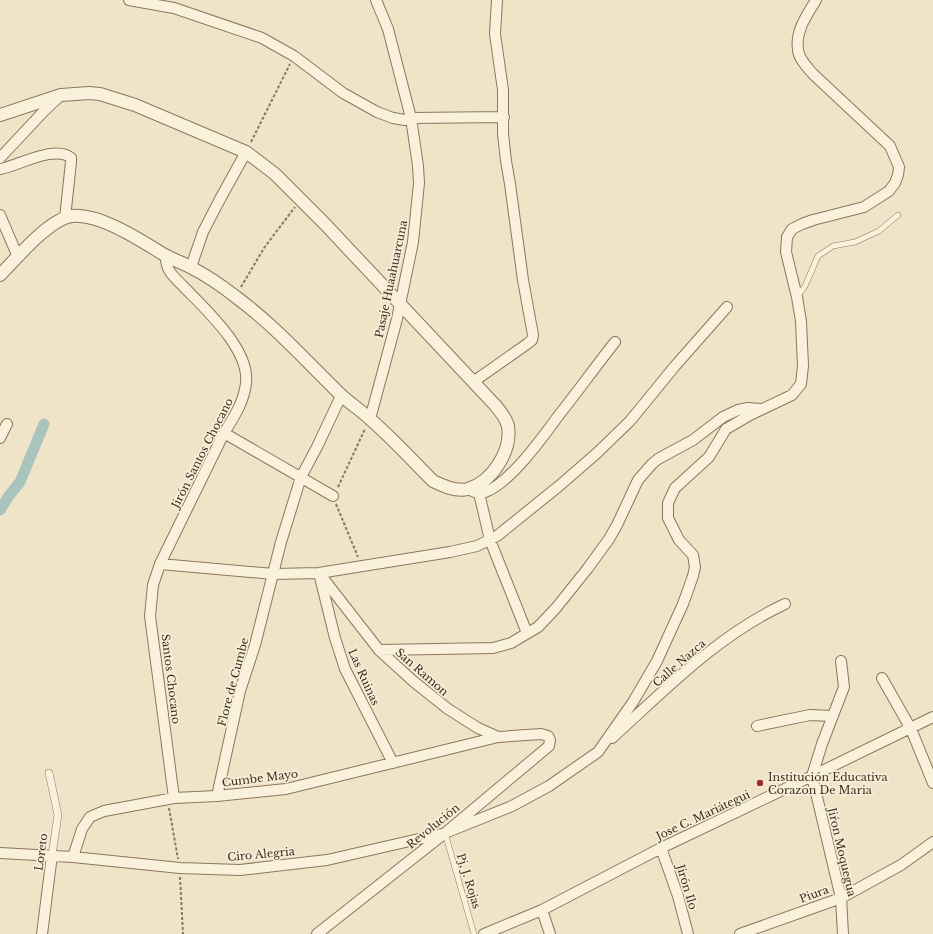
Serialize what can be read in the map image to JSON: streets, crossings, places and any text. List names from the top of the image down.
{
  "streets": {
    "street": [
      "Pasaje Huaahuarcuna",
      "Jirón Santos Chocano",
      "Calle Nazca",
      "San Ramon",
      "Las Ruinas",
      "Santos Chocano",
      "Flore de Cumbe",
      "Cumbe Mayo",
      "Jose C. Mariátegui",
      "Revolución",
      "Loreto",
      "Jiŕon Moquegua",
      "Ciro Alegria",
      "Jirón Ilo",
      "Piura"
    ],
    "lane": ["Pj, J. Rojas"]
  },
  "crossings": [
    ["Jirón Santos Chocano", "Santos Chocano"],
    ["San Ramon", "Las Ruinas"],
    ["San Ramon", "Cumbe Mayo"],
    ["San Ramon", "Revolución"],
    ["Las Ruinas", "Cumbe Mayo"],
    ["Santos Chocano", "Cumbe Mayo"],
    ["Flore de Cumbe", "Cumbe Mayo"],
    ["Cumbe Mayo", "Ciro Alegria"],
    ["Jose C. Mariátegui", "Jiŕon Moquegua"],
    ["Jose C. Mariátegui", "Jirón Ilo"],
    ["Revolución", "Ciro Alegria"],
    ["Revolución", "Pj, J. Rojas"],
    ["Loreto", "Ciro Alegria"],
    ["Jiŕon Moquegua", "Piura"],
    ["Ciro Alegria", "Pj, J. Rojas"]
  ],
  "places": ["Institución Educativa Corazon De Maria"]
}
